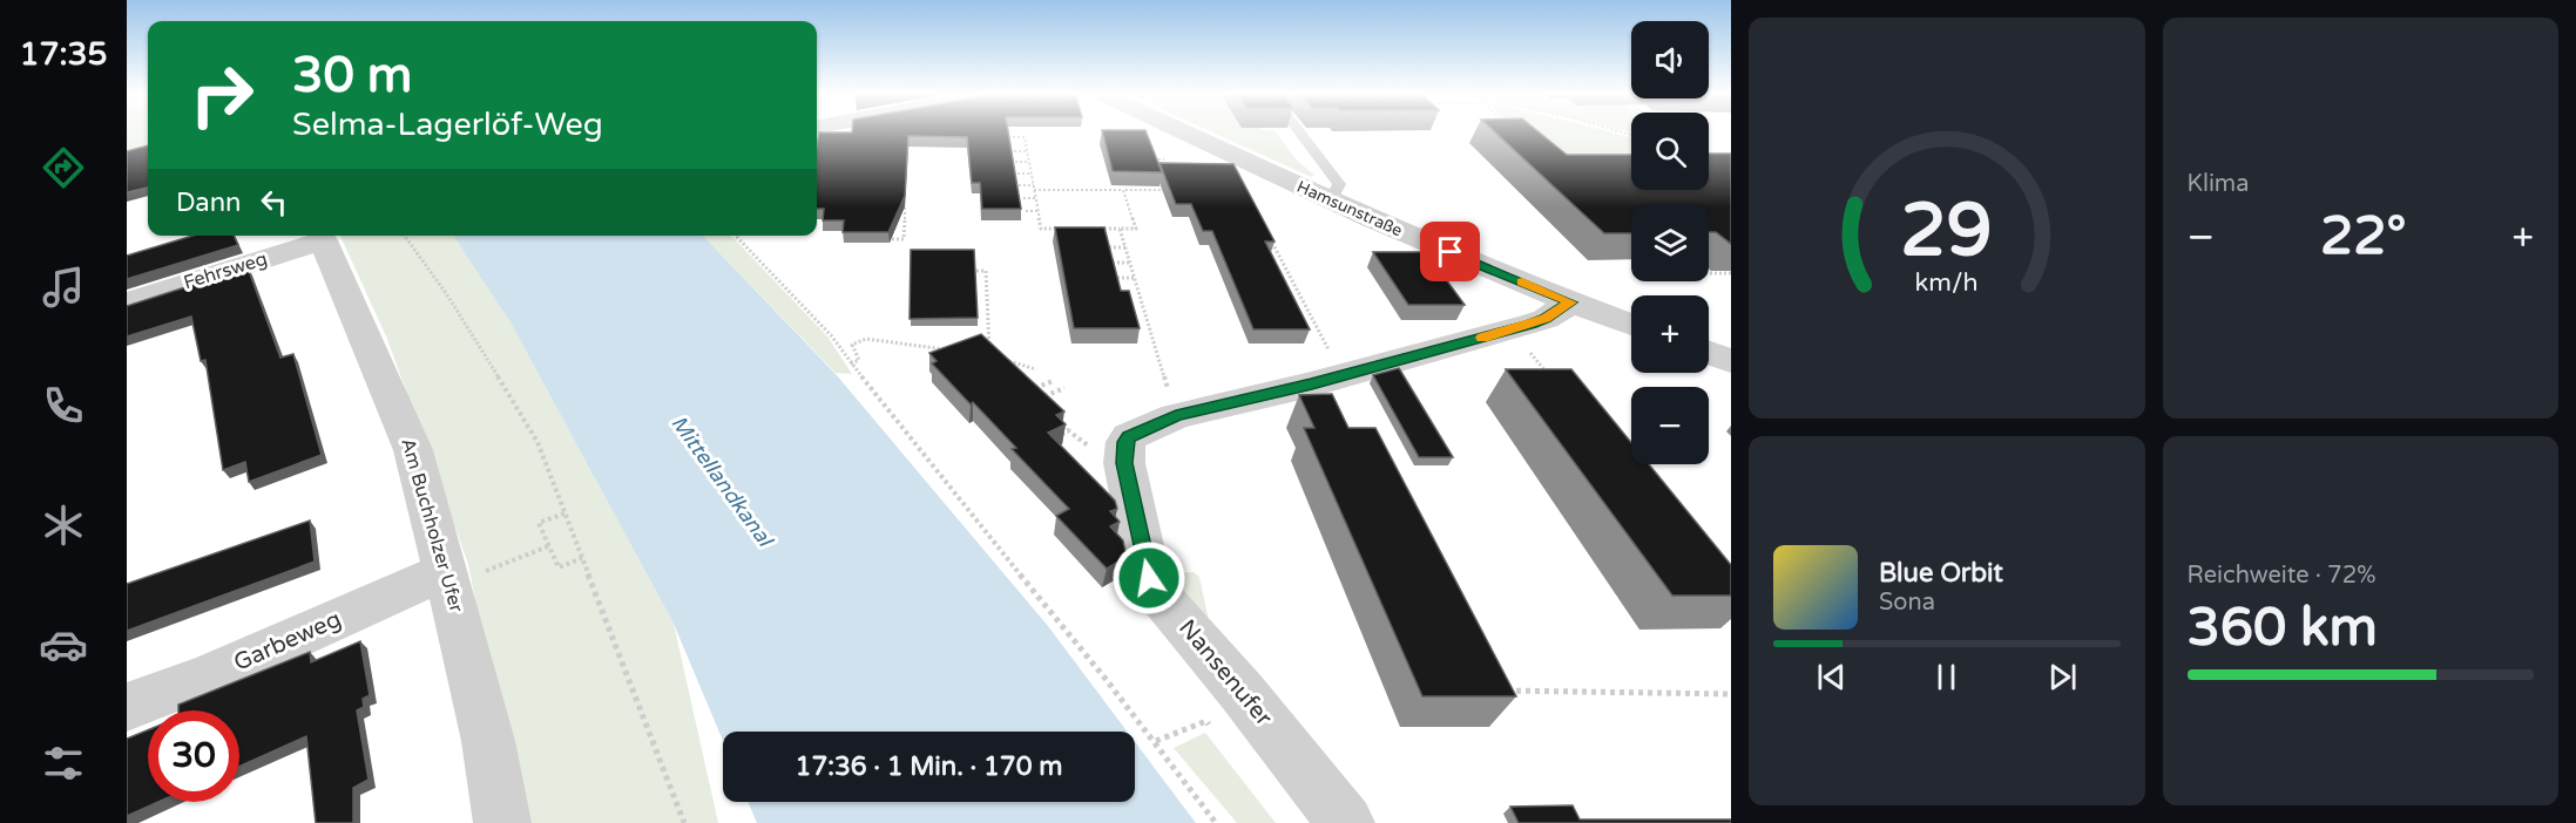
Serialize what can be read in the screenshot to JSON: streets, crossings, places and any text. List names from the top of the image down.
{
  "streets": {
    "street": [
      "Hamsunstraße",
      "Fehrsweg",
      "Am Buchholzer Ufer",
      "Garbeweg",
      "Nansenufer"
    ]
  },
  "crossings": [
    ["Fehrsweg", "Am Buchholzer Ufer"],
    ["Am Buchholzer Ufer", "Garbeweg"]
  ],
  "water": ["Mittellandkanal"],
  "page": {
    "tabs": "17:35",
    "tile": [
      "Klima",
      ["Reichweite · 72%", "360 km"]
    ],
    "map_buttons": ["+", "−"],
    "turn": ["30 m", "Selma-Lagerlöf-Weg"],
    "then": "Dann",
    "heat": ["−", "22°", "+"],
    "song": ["Blue Orbit", "Sona"],
    "limit": "30",
    "trip": "17:36 · 1 Min. · 170 m",
    "gauge": ["29", "km/h"]
  }
}
